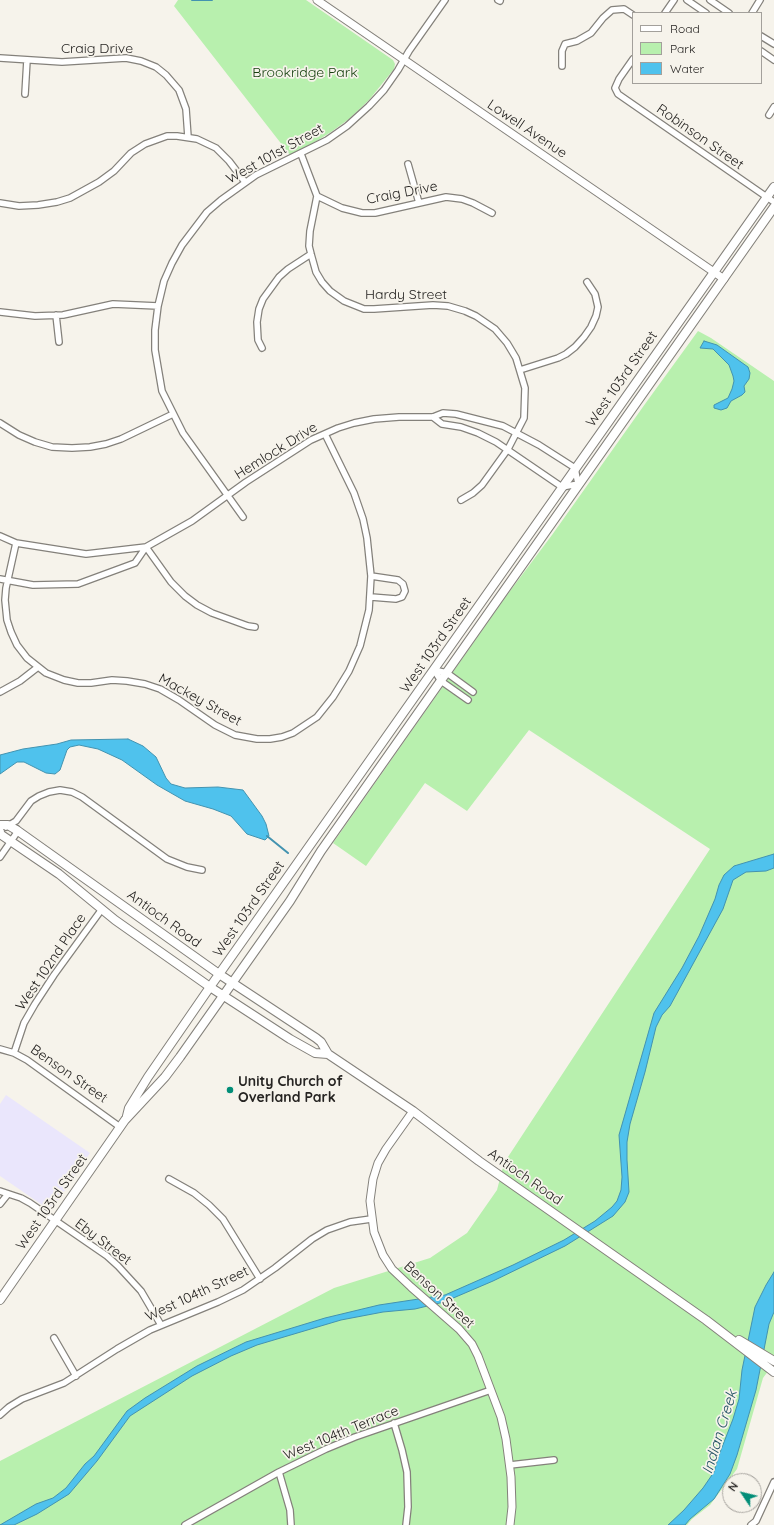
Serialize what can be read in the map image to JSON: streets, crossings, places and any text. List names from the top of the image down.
{
  "streets": {
    "main road": ["West 103rd Street", "Antioch Road"],
    "street": [
      "Craig Drive",
      "Lowell Avenue",
      "Robinson Street",
      "West 101st Street",
      "Hardy Street",
      "Hemlock Drive",
      "Mackey Street",
      "West 102nd Place",
      "Benson Street",
      "Eby Street",
      "West 104th Street",
      "West 104th Terrace"
    ]
  },
  "crossings": [
    ["Craig Drive", "Hardy Street"],
    ["Lowell Avenue", "West 101st Street"],
    ["Lowell Avenue", "West 103rd Street"],
    ["Robinson Street", "West 103rd Street"],
    ["West 101st Street", "Hemlock Drive"],
    ["Hardy Street", "Hemlock Drive"],
    ["West 103rd Street", "Hemlock Drive"],
    ["West 103rd Street", "Antioch Road"],
    ["West 103rd Street", "Benson Street"],
    ["West 103rd Street", "Eby Street"],
    ["Hemlock Drive", "Mackey Street"],
    ["Antioch Road", "West 102nd Place"],
    ["West 102nd Place", "Benson Street"],
    ["Benson Street", "West 104th Street"],
    ["Benson Street", "West 104th Terrace"],
    ["Eby Street", "West 104th Street"]
  ],
  "water": ["Indian Creek"],
  "parks": ["Brookridge Park"],
  "places": ["Unity Church of Overland Park"],
  "legend": ["Road", "Park", "Water"],
  "north": "top left"
}
